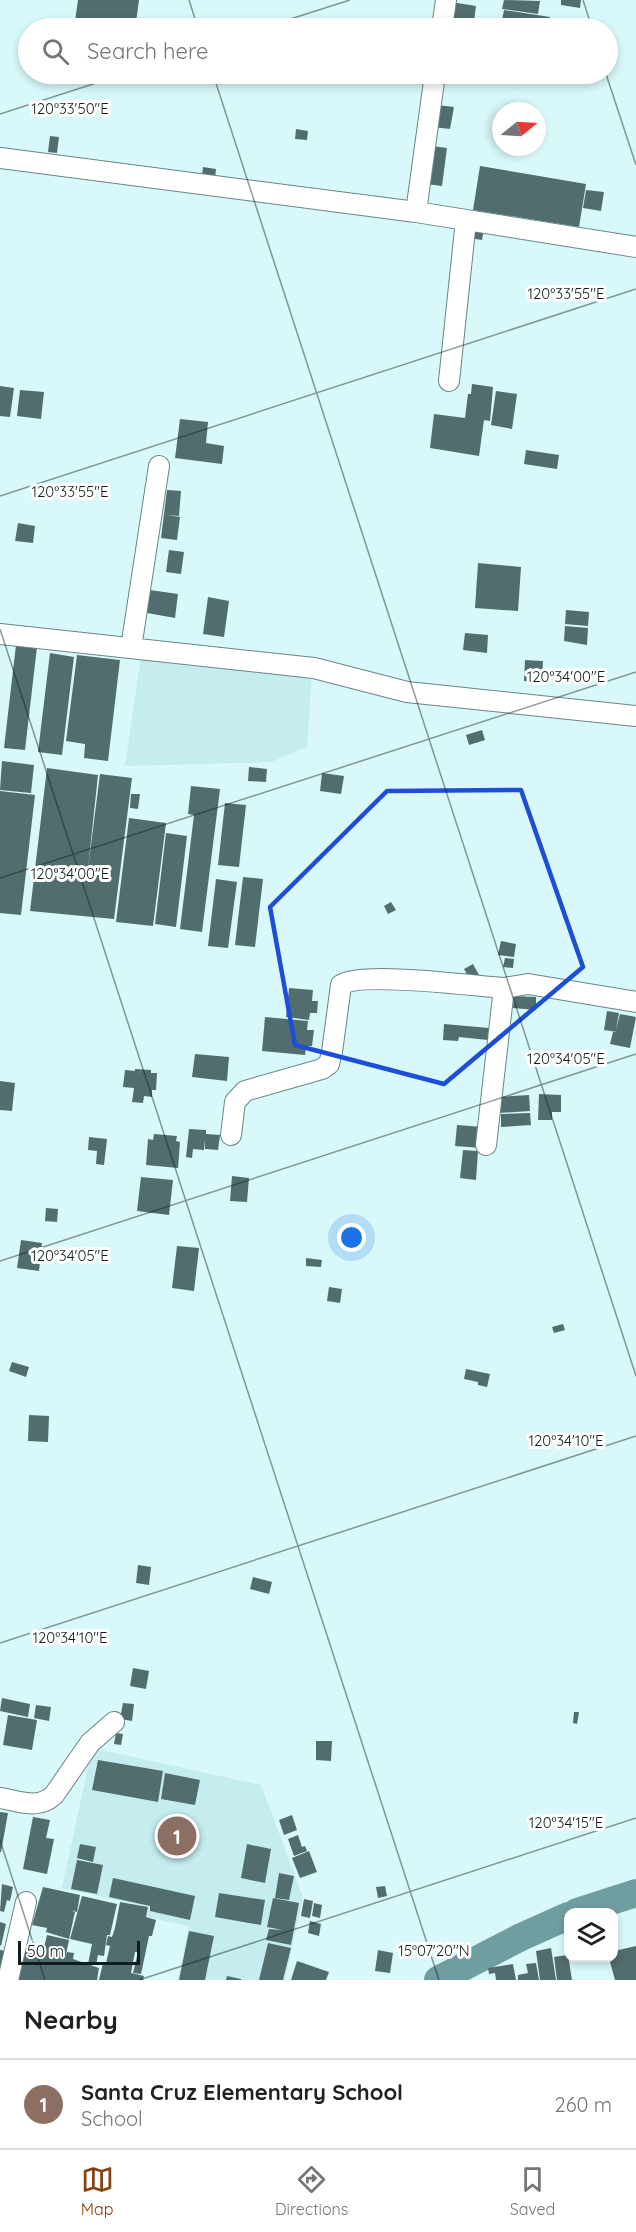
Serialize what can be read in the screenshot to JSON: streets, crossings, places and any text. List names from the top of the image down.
{
  "scale_bar": "50 m",
  "north": "right",
  "page": {
    "search": "Search here",
    "pins": "1",
    "scale": "50 m",
    "heading": "Nearby",
    "list": [
      {
        "mark": "1",
        "name": "Santa Cruz Elementary School",
        "note": "School",
        "value": "260 m"
      }
    ],
    "nav": ["Map", "Directions", "Saved"]
  },
  "coordinates": [
    "120°33'50\"E",
    "120°33'55\"E",
    "120°34'00\"E",
    "120°34'05\"E",
    "120°34'10\"E",
    "120°34'15\"E",
    "15°07'20\"N"
  ]
}
